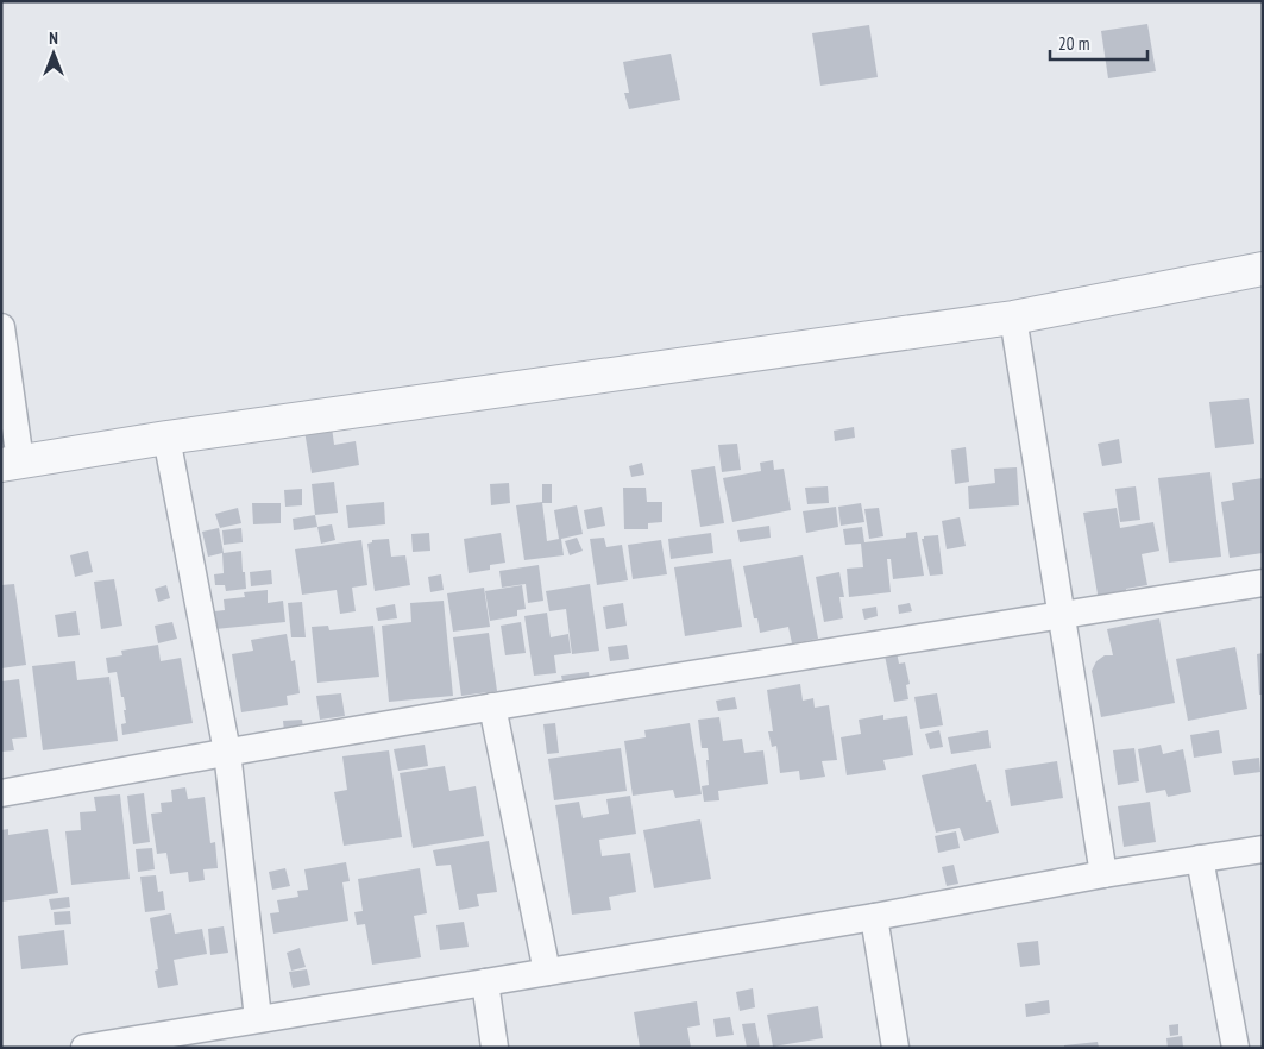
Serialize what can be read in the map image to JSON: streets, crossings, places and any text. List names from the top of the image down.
{
  "scale_bar": "20 m",
  "north": "top"
}
